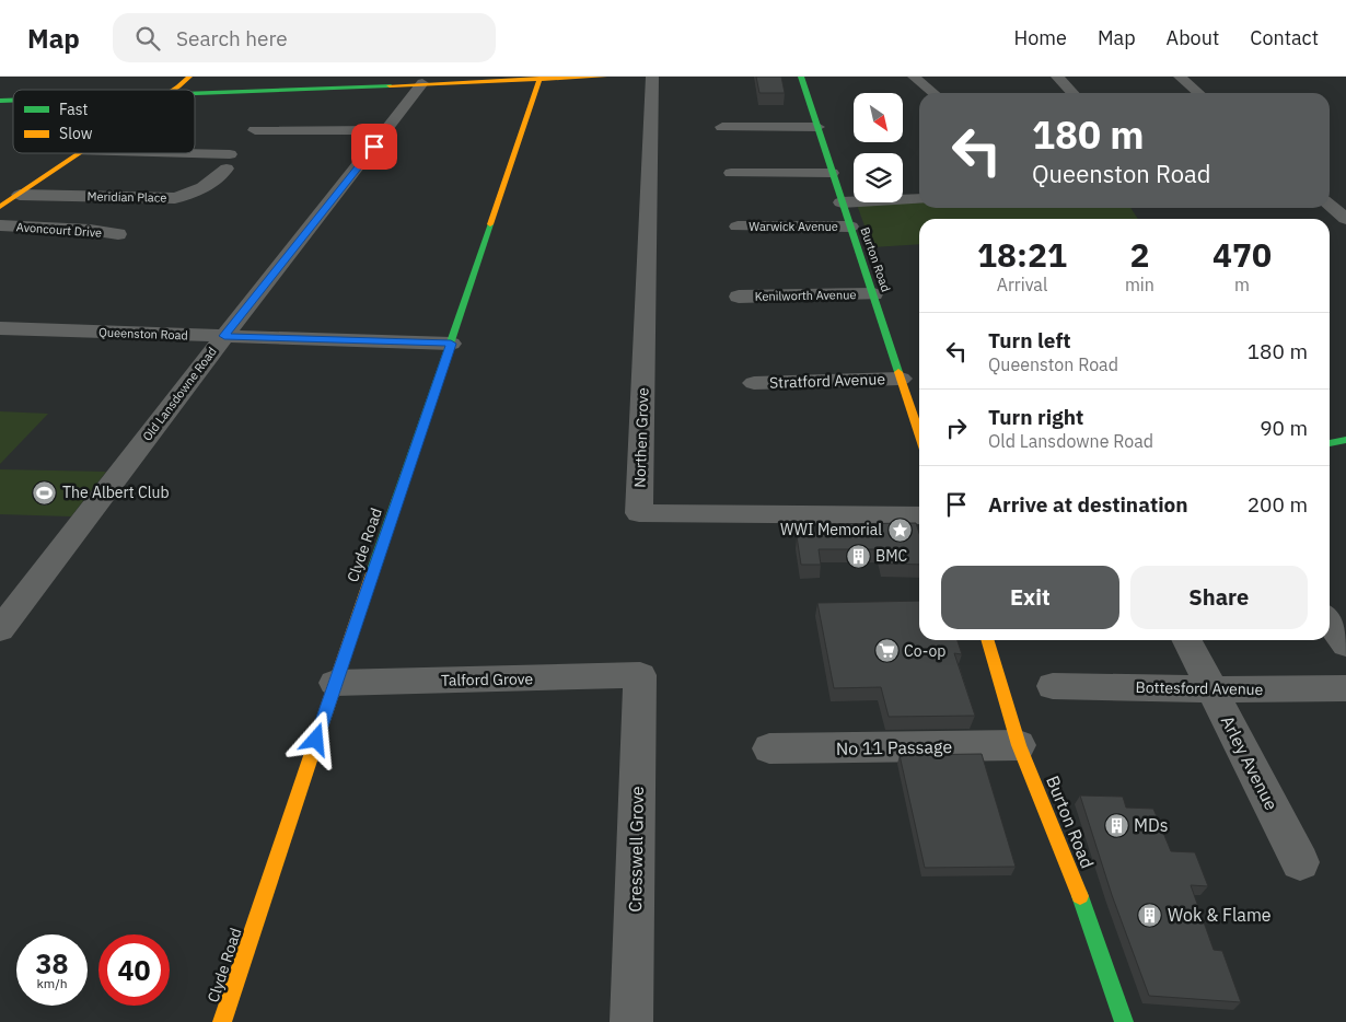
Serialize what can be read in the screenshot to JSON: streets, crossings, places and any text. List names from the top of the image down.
{
  "streets": {
    "street": [
      "Meridian Place",
      "Warwick Avenue",
      "Avoncourt Drive",
      "Burton Road",
      "Kenilworth Avenue",
      "Queenston Road",
      "Stratford Avenue",
      "Old Lansdowne Road",
      "Northen Grove",
      "Clyde Road",
      "Talford Grove",
      "Bottesford Avenue",
      "No 11 Passage",
      "Arley Avenue",
      "Cresswell Grove"
    ]
  },
  "crossings": [
    ["Warwick Avenue", "Burton Road"],
    ["Burton Road", "Kenilworth Avenue"],
    ["Burton Road", "Stratford Avenue"],
    ["Burton Road", "No 11 Passage"],
    ["Queenston Road", "Old Lansdowne Road"],
    ["Queenston Road", "Clyde Road"],
    ["Clyde Road", "Talford Grove"],
    ["Talford Grove", "Cresswell Grove"],
    ["Bottesford Avenue", "Arley Avenue"]
  ],
  "places": {
    "sports": ["The Albert Club"],
    "place": ["WWI Memorial"],
    "building": ["BMC", "MDs", "Wok & Flame"],
    "supermarket": ["Co-op"]
  },
  "legend": ["Fast", "Slow"],
  "north": "bottom right",
  "page": {
    "header": "Map",
    "search": "Search here",
    "nav": [
      "Home",
      "Map",
      "About",
      "Contact"
    ],
    "turn": ["180 m", "Queenston Road"],
    "eta": [
      "18:21",
      "Arrival",
      "2",
      "min",
      "470",
      "m"
    ],
    "list": [
      {
        "name": "Turn left",
        "note": "Queenston Road",
        "value": "180 m"
      },
      {
        "name": "Turn right",
        "note": "Old Lansdowne Road",
        "value": "90 m"
      },
      {
        "name": "Arrive at destination",
        "value": "200 m"
      }
    ],
    "buttons": ["Exit", "Share"],
    "speed": "38 km/h",
    "limit": "40"
  }
}
